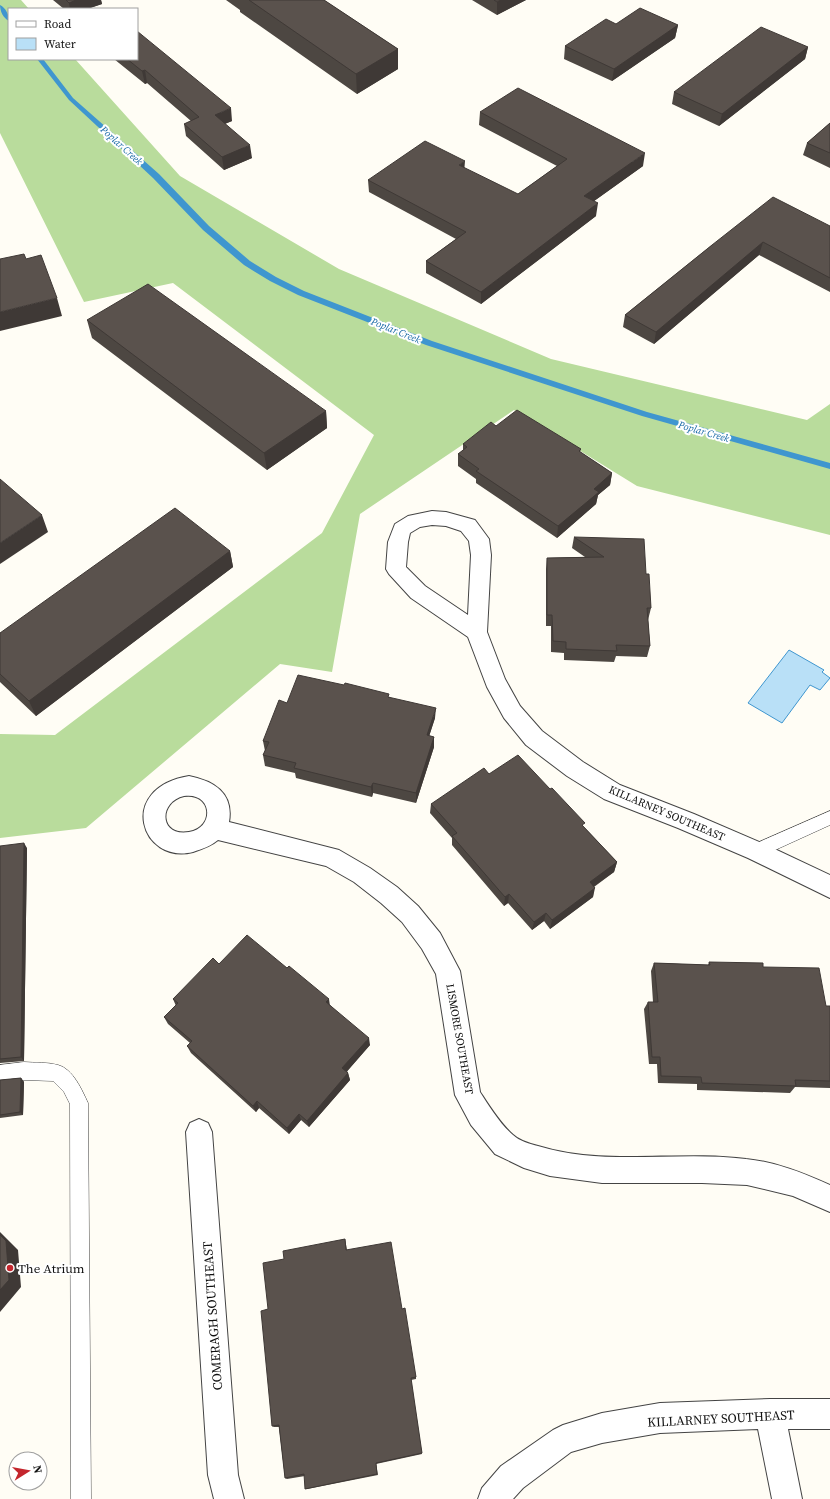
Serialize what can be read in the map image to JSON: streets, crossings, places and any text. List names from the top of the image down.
{
  "streets": {
    "street": ["KILLARNEY SOUTHEAST", "LISMORE SOUTHEAST", "COMERAGH SOUTHEAST"]
  },
  "water": ["Poplar Creek"],
  "places": ["The Atrium"],
  "legend": ["Road", "Water"],
  "north": "right"
}
